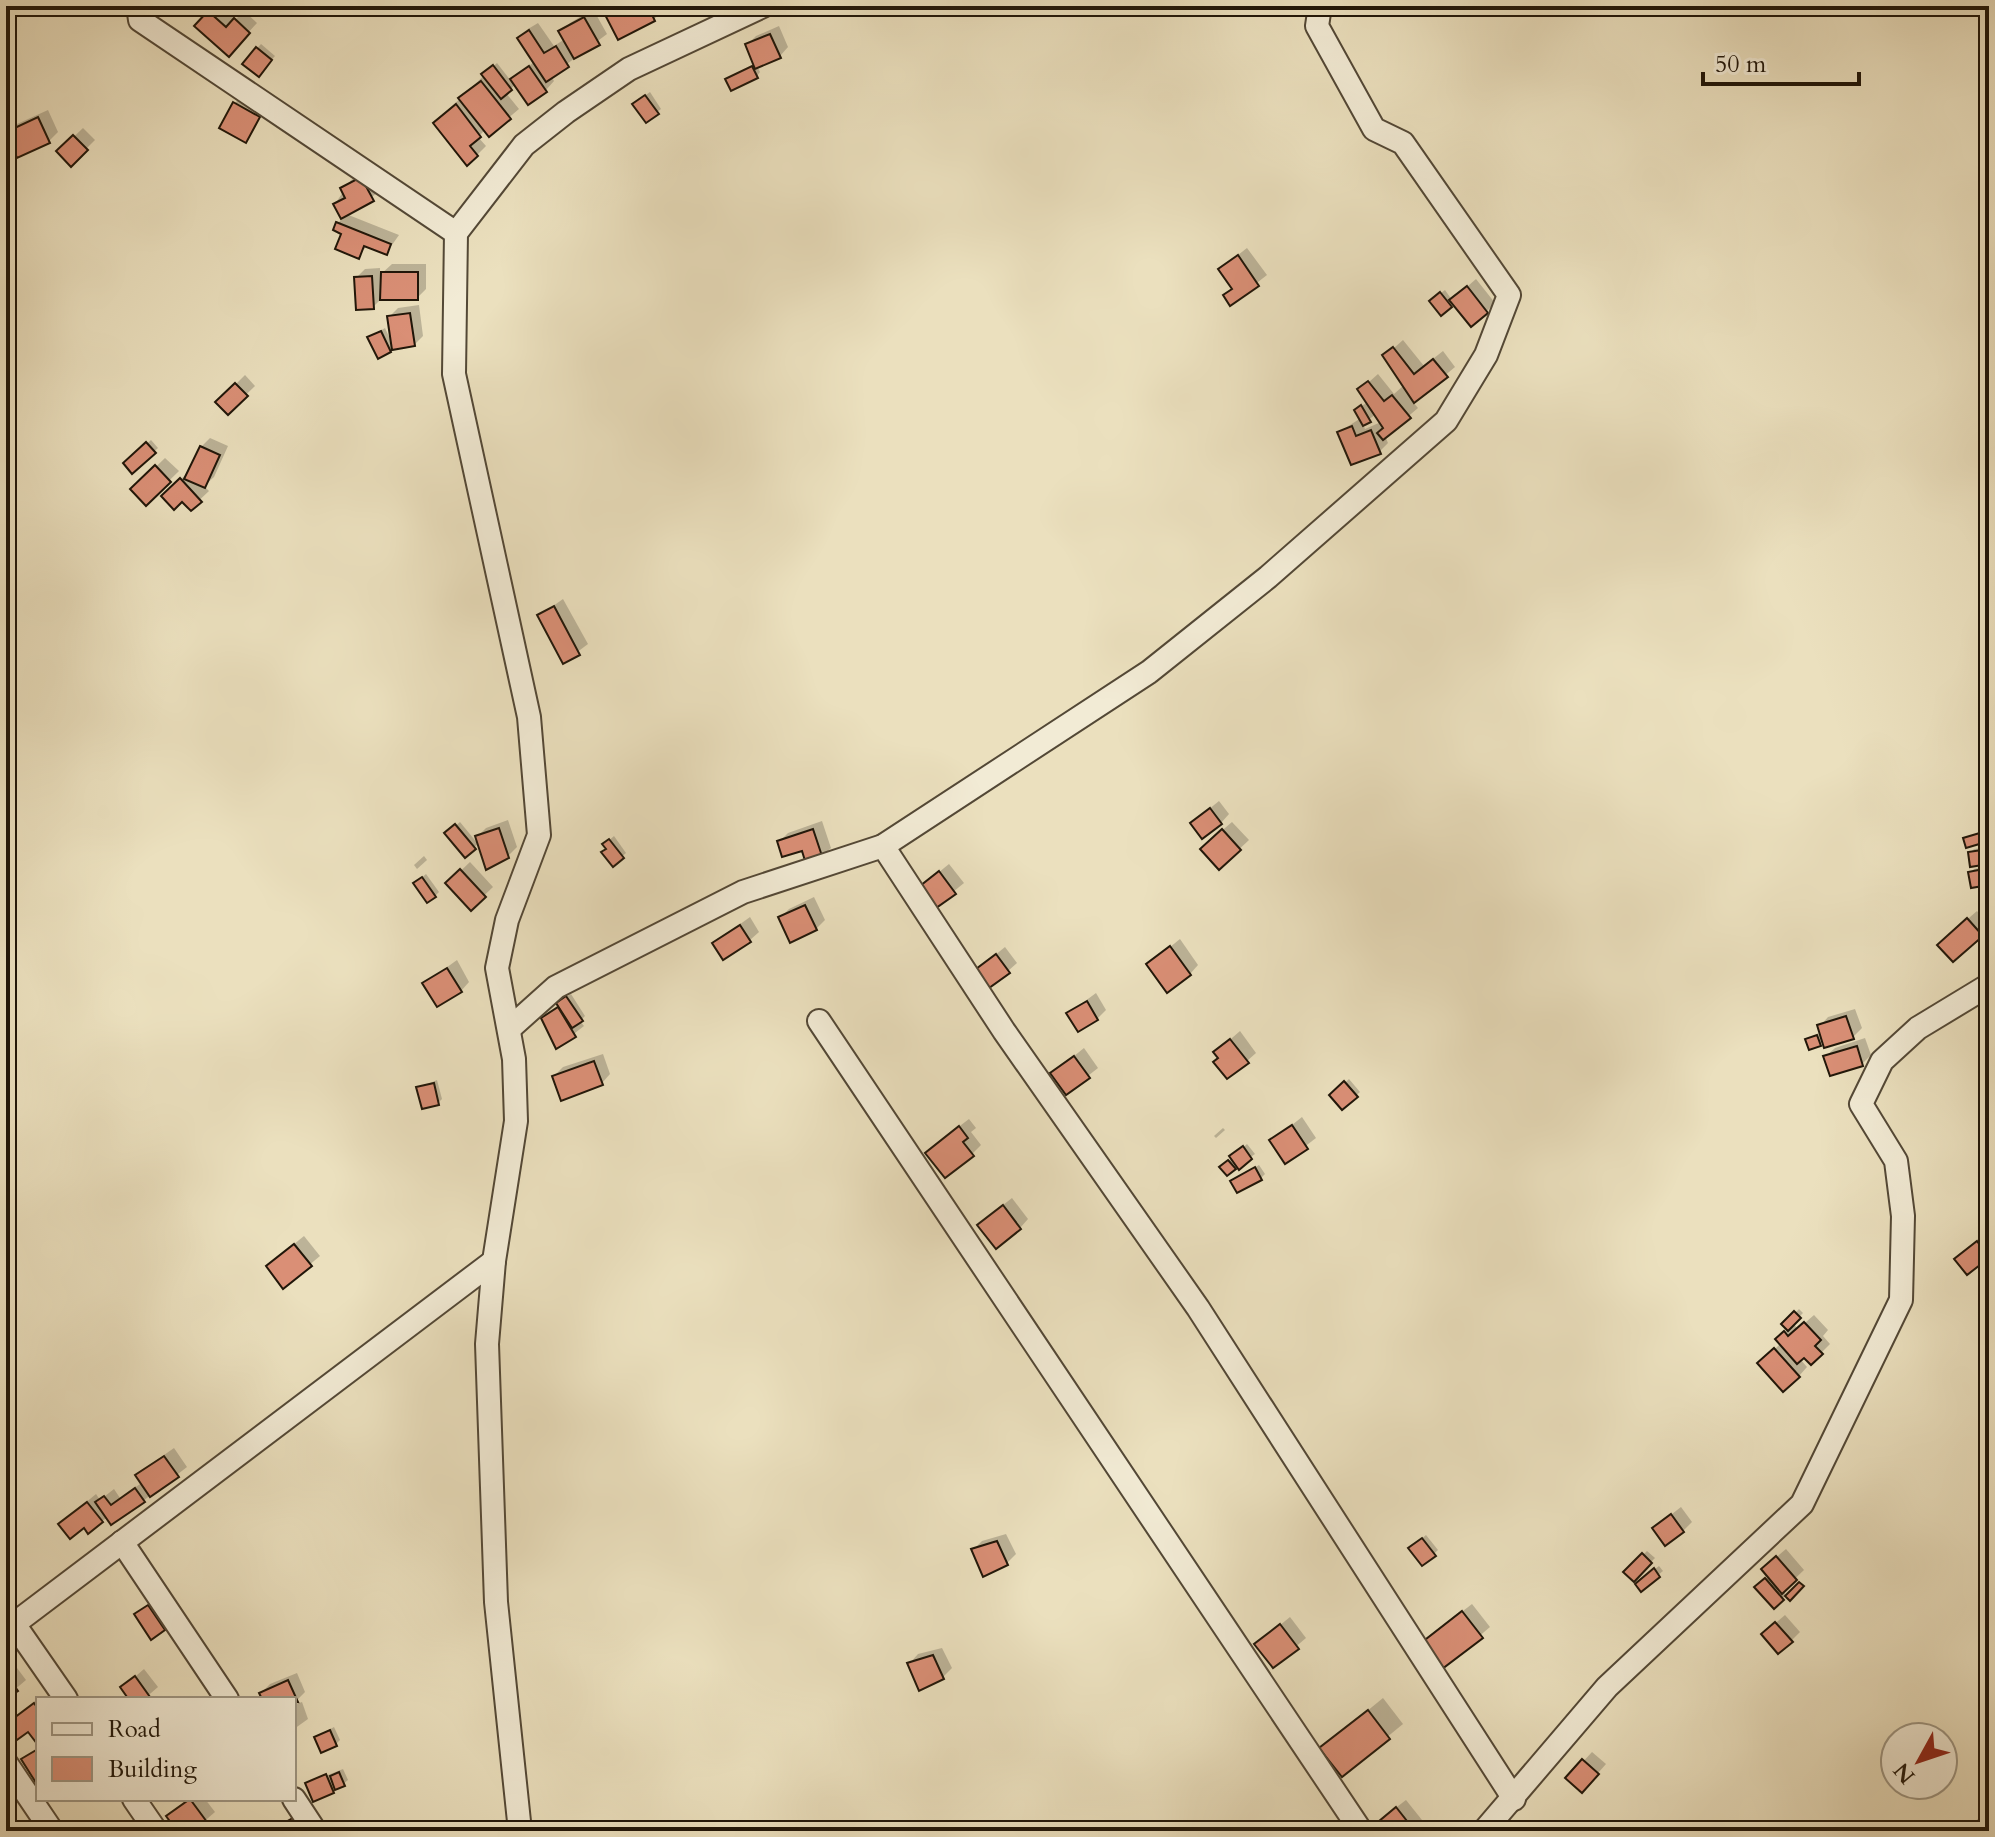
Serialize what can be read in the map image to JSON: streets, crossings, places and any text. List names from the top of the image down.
{
  "legend": ["Road", "Building"],
  "scale_bar": "50 m",
  "north": "bottom left"
}
